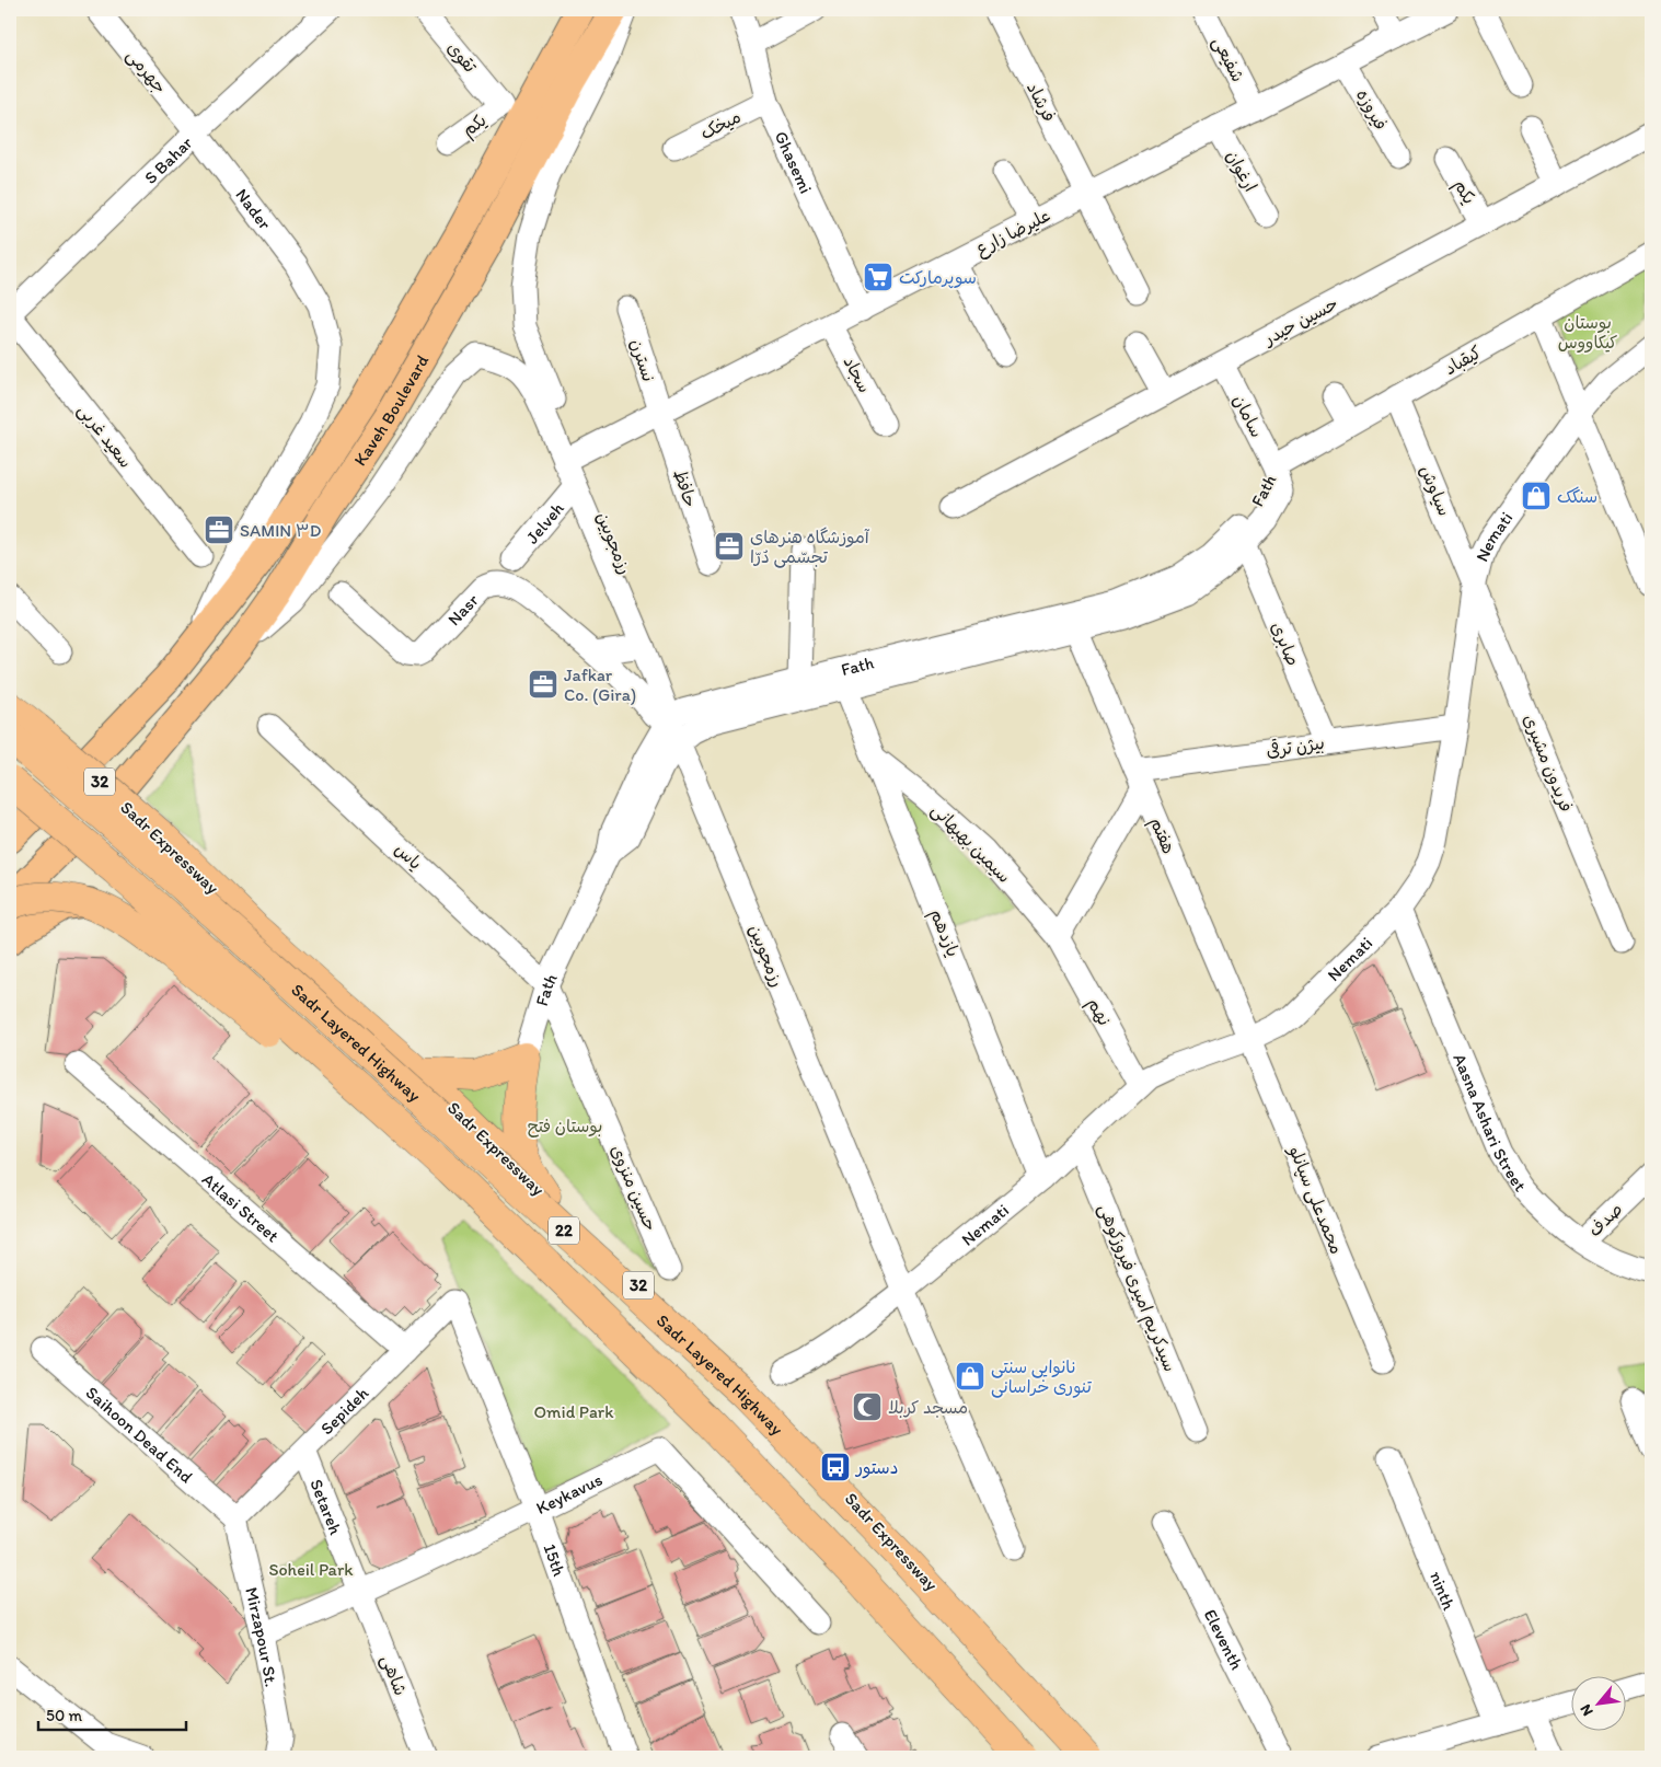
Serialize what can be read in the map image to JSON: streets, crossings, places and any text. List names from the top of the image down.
{
  "streets": {
    "highway": [
      "32",
      "Sadr Expressway",
      "Sadr Layered Highway",
      "22"
    ],
    "main road": ["Kaveh Boulevard"],
    "street": [
      "تقوی",
      "شفیعی",
      "جهرمی",
      "فرشاد",
      "فیروزه",
      "یکم",
      "میخک",
      "S Bahar",
      "Ghasemi",
      "ارغوان",
      "Nader",
      "علیرضا زارع",
      "حسین حیدر",
      "نسترن",
      "کیقباد",
      "سجاد",
      "سامان",
      "سعید غربی",
      "حافظ",
      "Fath",
      "سیاوش",
      "Jelveh",
      "Nemati",
      "رزمجوبین",
      "Nasr",
      "صابری",
      "بیژن ترقی",
      "فریدون مشیری",
      "هفتم",
      "سیمین بهبهانی",
      "یاس",
      "یازدهم",
      "نهم",
      "Aasna Ashari Street",
      "حسین منزوی",
      "محمدعلی سپانلو",
      "Atlasi Street",
      "صدف",
      "سیدکریم امیری فیروزکوهی",
      "Sepideh",
      "Saihoon Dead End",
      "Keykavus",
      "Setareh",
      "15th",
      "ninth",
      "Mirzapour St.",
      "Eleventh",
      "شاهی"
    ]
  },
  "crossings": [
    ["تقوی", "یکم"],
    ["شفیعی", "علیرضا زارع"],
    ["جهرمی", "S Bahar"],
    ["جهرمی", "Nader"],
    ["فرشاد", "علیرضا زارع"],
    ["فیروزه", "علیرضا زارع"],
    ["یکم", "حسین حیدر"],
    ["میخک", "Ghasemi"],
    ["S Bahar", "Nader"],
    ["S Bahar", "سعید غربی"],
    ["Ghasemi", "علیرضا زارع"],
    ["ارغوان", "علیرضا زارع"],
    ["Nader", "Kaveh Boulevard"],
    ["علیرضا زارع", "نسترن"],
    ["علیرضا زارع", "سجاد"],
    ["علیرضا زارع", "حافظ"],
    ["علیرضا زارع", "رزمجوبین"],
    ["حسین حیدر", "سامان"],
    ["نسترن", "حافظ"],
    ["کیقباد", "سامان"],
    ["کیقباد", "Fath"],
    ["کیقباد", "سیاوش"],
    ["Kaveh Boulevard", "رزمجوبین"],
    ["سامان", "Fath"],
    ["Fath", "رزمجوبین"],
    ["Fath", "Nasr"],
    ["Fath", "صابری"],
    ["Fath", "هفتم"],
    ["Fath", "یاس"],
    ["Fath", "یازدهم"],
    ["Fath", "حسین منزوی"],
    ["سیاوش", "Nemati"],
    ["سیاوش", "فریدون مشیری"],
    ["Jelveh", "رزمجوبین"],
    ["Nemati", "رزمجوبین"],
    ["Nemati", "بیژن ترقی"],
    ["Nemati", "فریدون مشیری"],
    ["Nemati", "هفتم"],
    ["Nemati", "یازدهم"],
    ["Nemati", "نهم"],
    ["Nemati", "Aasna Ashari Street"],
    ["Nemati", "محمدعلی سپانلو"],
    ["Nemati", "سیدکریم امیری فیروزکوهی"],
    ["رزمجوبین", "Nasr"],
    ["صابری", "بیژن ترقی"],
    ["بیژن ترقی", "هفتم"],
    ["هفتم", "محمدعلی سپانلو"],
    ["سیمین بهبهانی", "یازدهم"],
    ["سیمین بهبهانی", "نهم"],
    ["Sadr Expressway", "Sadr Layered Highway"],
    ["یاس", "حسین منزوی"],
    ["Aasna Ashari Street", "صدف"],
    ["Atlasi Street", "Sepideh"],
    ["Sepideh", "Saihoon Dead End"],
    ["Sepideh", "Setareh"],
    ["Sepideh", "15th"],
    ["Sepideh", "Mirzapour St."],
    ["Saihoon Dead End", "Mirzapour St."],
    ["Keykavus", "Setareh"],
    ["Keykavus", "15th"],
    ["Keykavus", "Mirzapour St."],
    ["Keykavus", "شاهی"],
    ["Setareh", "شاهی"]
  ],
  "parks": [
    "بوستان کیکاووس",
    "بوستان فتح",
    "Omid Park",
    "Soheil Park"
  ],
  "places": {
    "supermarket": ["سوپرمارکت"],
    "shop": ["سنگک", "نانوایی سنتی تنوری خراسانی"],
    "office": ["SAMIN ۳D", "آموزشگاه هنرهای تجسّمی دُرّا", "Jafkar Co. (Gira)"],
    "mosque": ["مسجد کربلا"],
    "bus stop": ["دستور"]
  },
  "scale_bar": "50 m",
  "north": "bottom left"
}
